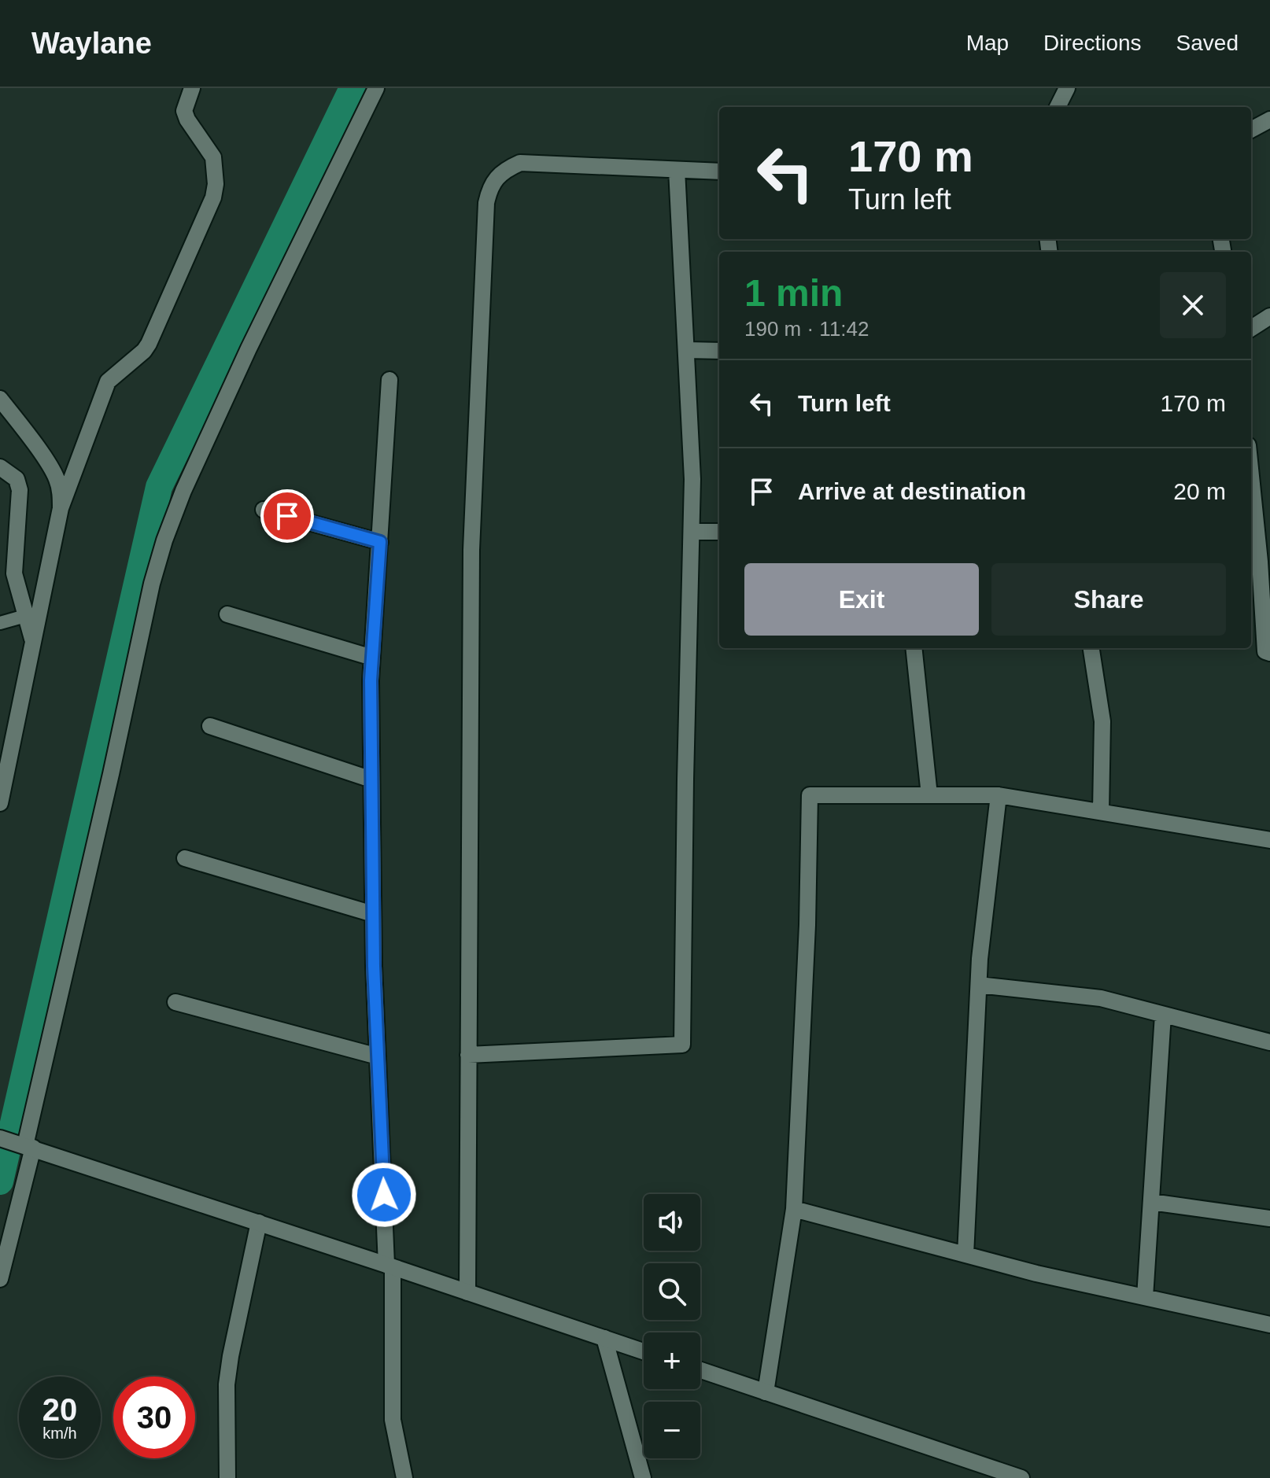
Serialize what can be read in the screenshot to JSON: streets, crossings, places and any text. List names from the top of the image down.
{
  "page": {
    "header": "Waylane",
    "nav": ["Map", "Directions", "Saved"],
    "turn": ["170 m", "Turn left"],
    "heading": ["1 min", "190 m · 11:42"],
    "list": [
      {
        "name": "Turn left",
        "value": "170 m"
      },
      {
        "name": "Arrive at destination",
        "value": "20 m"
      }
    ],
    "buttons": ["Exit", "Share"],
    "map_buttons": ["+", "−"],
    "speed": "20 km/h",
    "limit": "30"
  }
}
